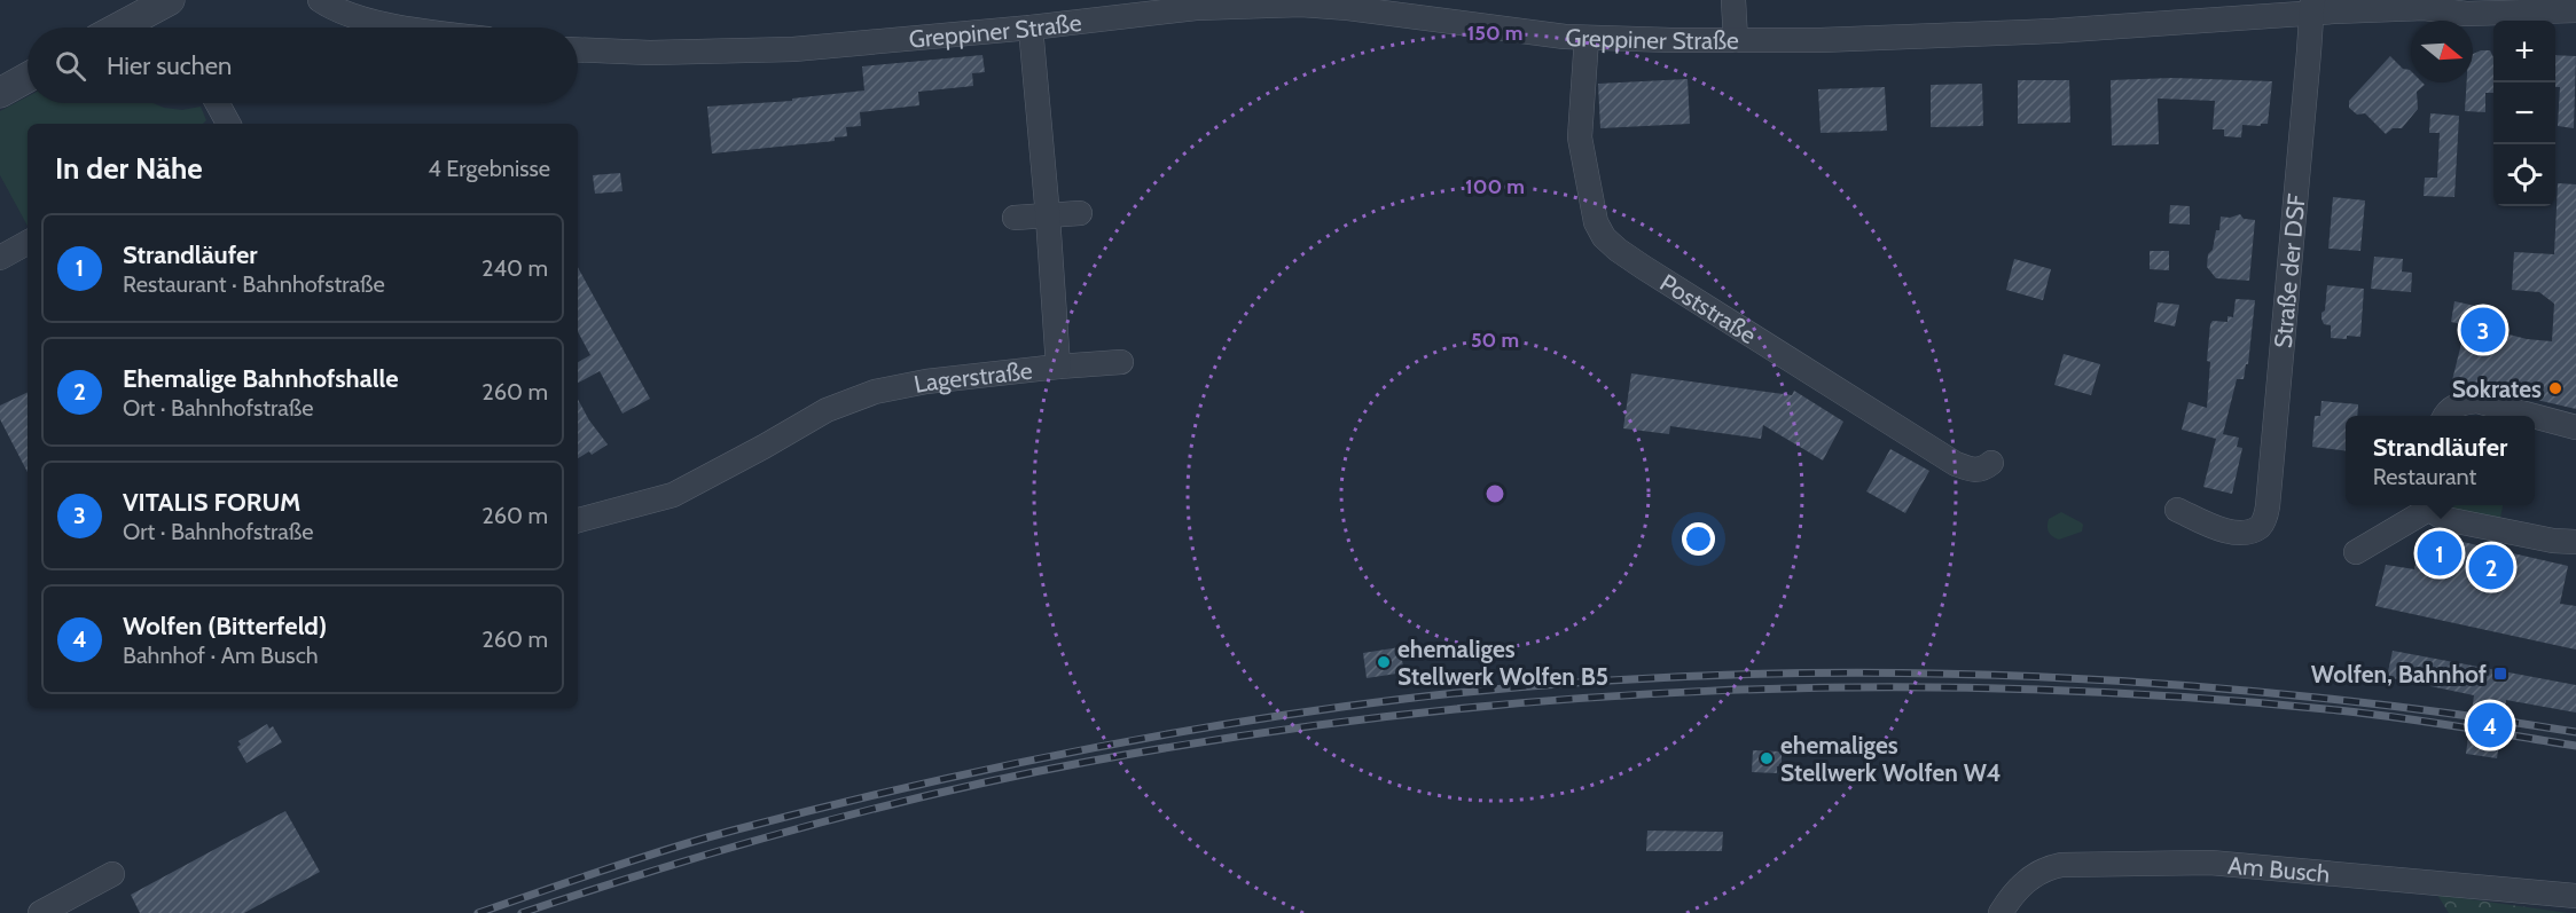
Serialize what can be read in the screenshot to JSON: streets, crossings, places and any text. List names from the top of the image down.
{
  "streets": {
    "street": [
      "Greppiner Straße",
      "Straße der DSF",
      "Poststraße",
      "Lagerstraße",
      "Am Busch"
    ]
  },
  "crossings": [
    ["Greppiner Straße", "Straße der DSF"],
    ["Greppiner Straße", "Poststraße"],
    ["Greppiner Straße", "Lagerstraße"]
  ],
  "places": {
    "other": ["Sokrates", "ehemaliges Stellwerk Wolfen B5", "ehemaliges Stellwerk Wolfen W4"],
    "transit": ["Wolfen, Bahnhof"]
  },
  "north": "right",
  "page": {
    "map_buttons": ["+", "−"],
    "search": "Hier suchen",
    "heading": ["In der Nähe", "4 Ergebnisse"],
    "list": [
      {
        "mark": "1",
        "name": "Strandläufer",
        "note": "Restaurant · Bahnhofstraße",
        "value": "240 m"
      },
      {
        "mark": "2",
        "name": "Ehemalige Bahnhofshalle",
        "note": "Ort · Bahnhofstraße",
        "value": "260 m"
      },
      {
        "mark": "3",
        "name": "VITALIS FORUM",
        "note": "Ort · Bahnhofstraße",
        "value": "260 m"
      },
      {
        "mark": "4",
        "name": "Wolfen (Bitterfeld)",
        "note": "Bahnhof · Am Busch",
        "value": "260 m"
      }
    ],
    "pins": [
      "3",
      "1",
      "2",
      "4"
    ],
    "popup": ["Strandläufer", "Restaurant"]
  },
  "rings": ["150 m", "100 m", "50 m"]
}
